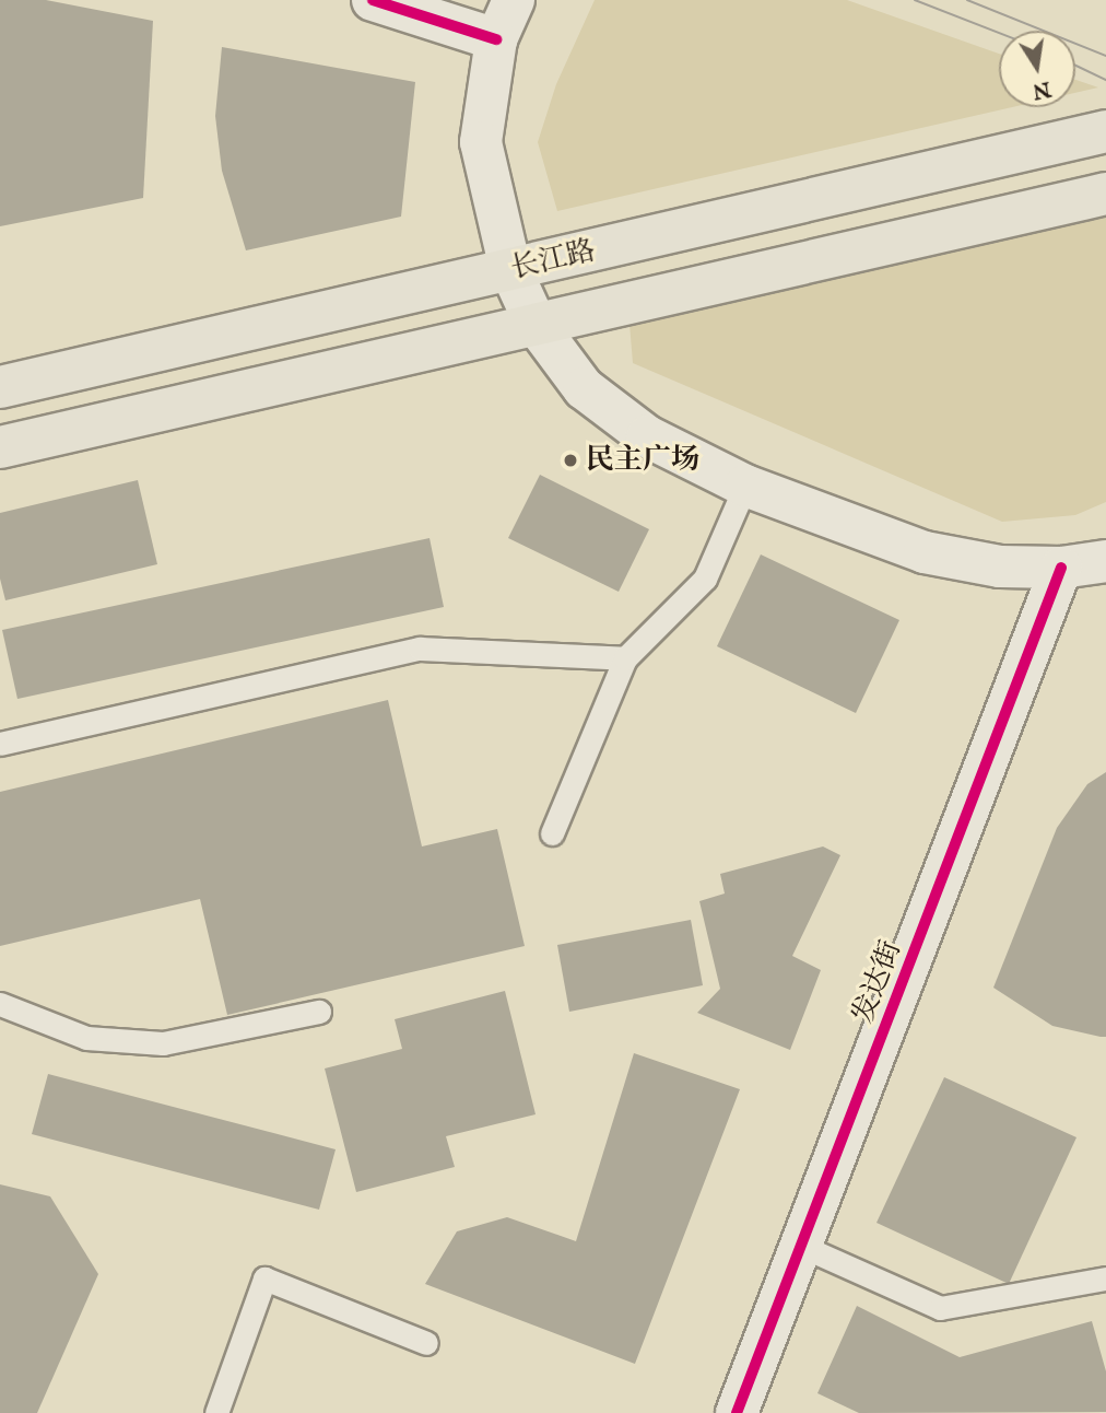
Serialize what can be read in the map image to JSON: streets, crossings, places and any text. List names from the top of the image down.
{
  "streets": {
    "main road": ["长江路"],
    "street": ["发达街"]
  },
  "places": ["民主广场"],
  "north": "bottom"
}
